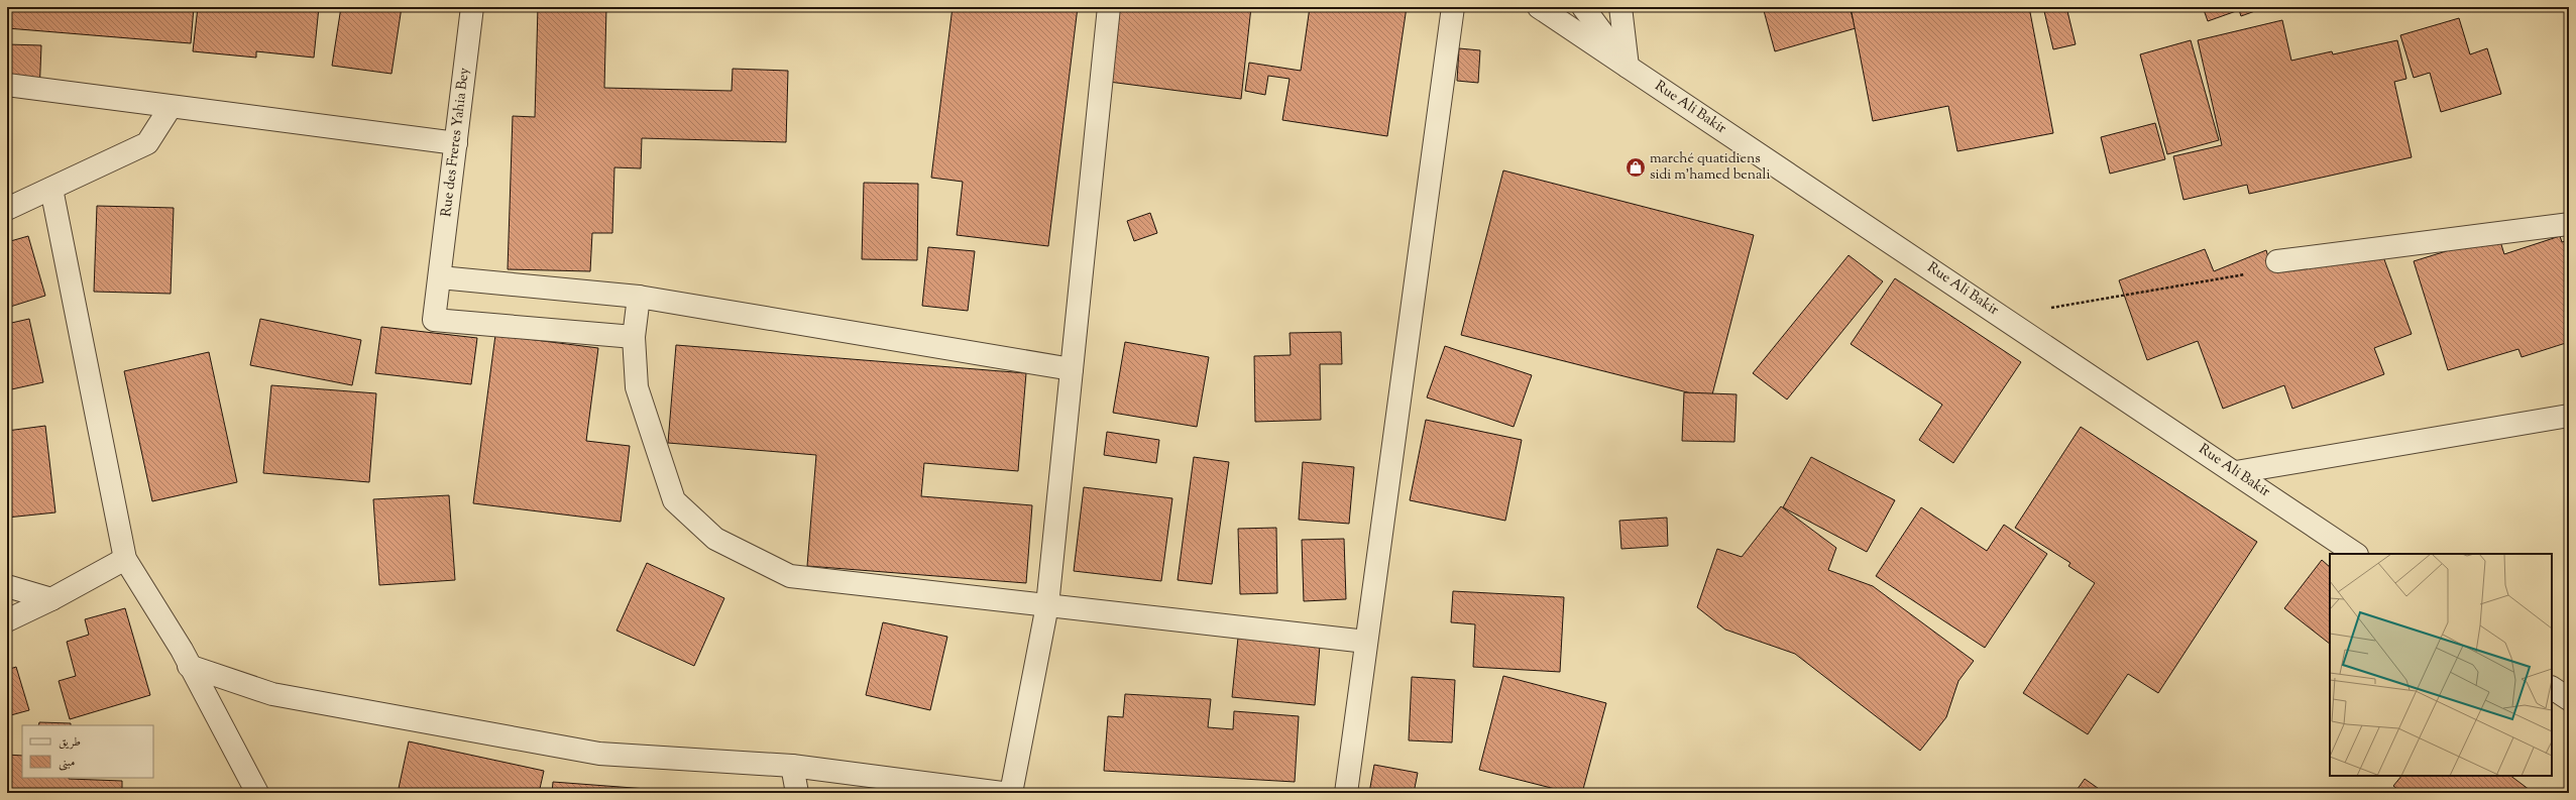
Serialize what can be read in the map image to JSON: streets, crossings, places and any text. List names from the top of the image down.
{
  "streets": {
    "street": ["Rue Ali Bakir", "Rue des Freres Yahia Bey"]
  },
  "places": {
    "shop": ["marché quatidiens sidi m'hamed benali"]
  },
  "legend": ["طريق", "مبنى"]
}
